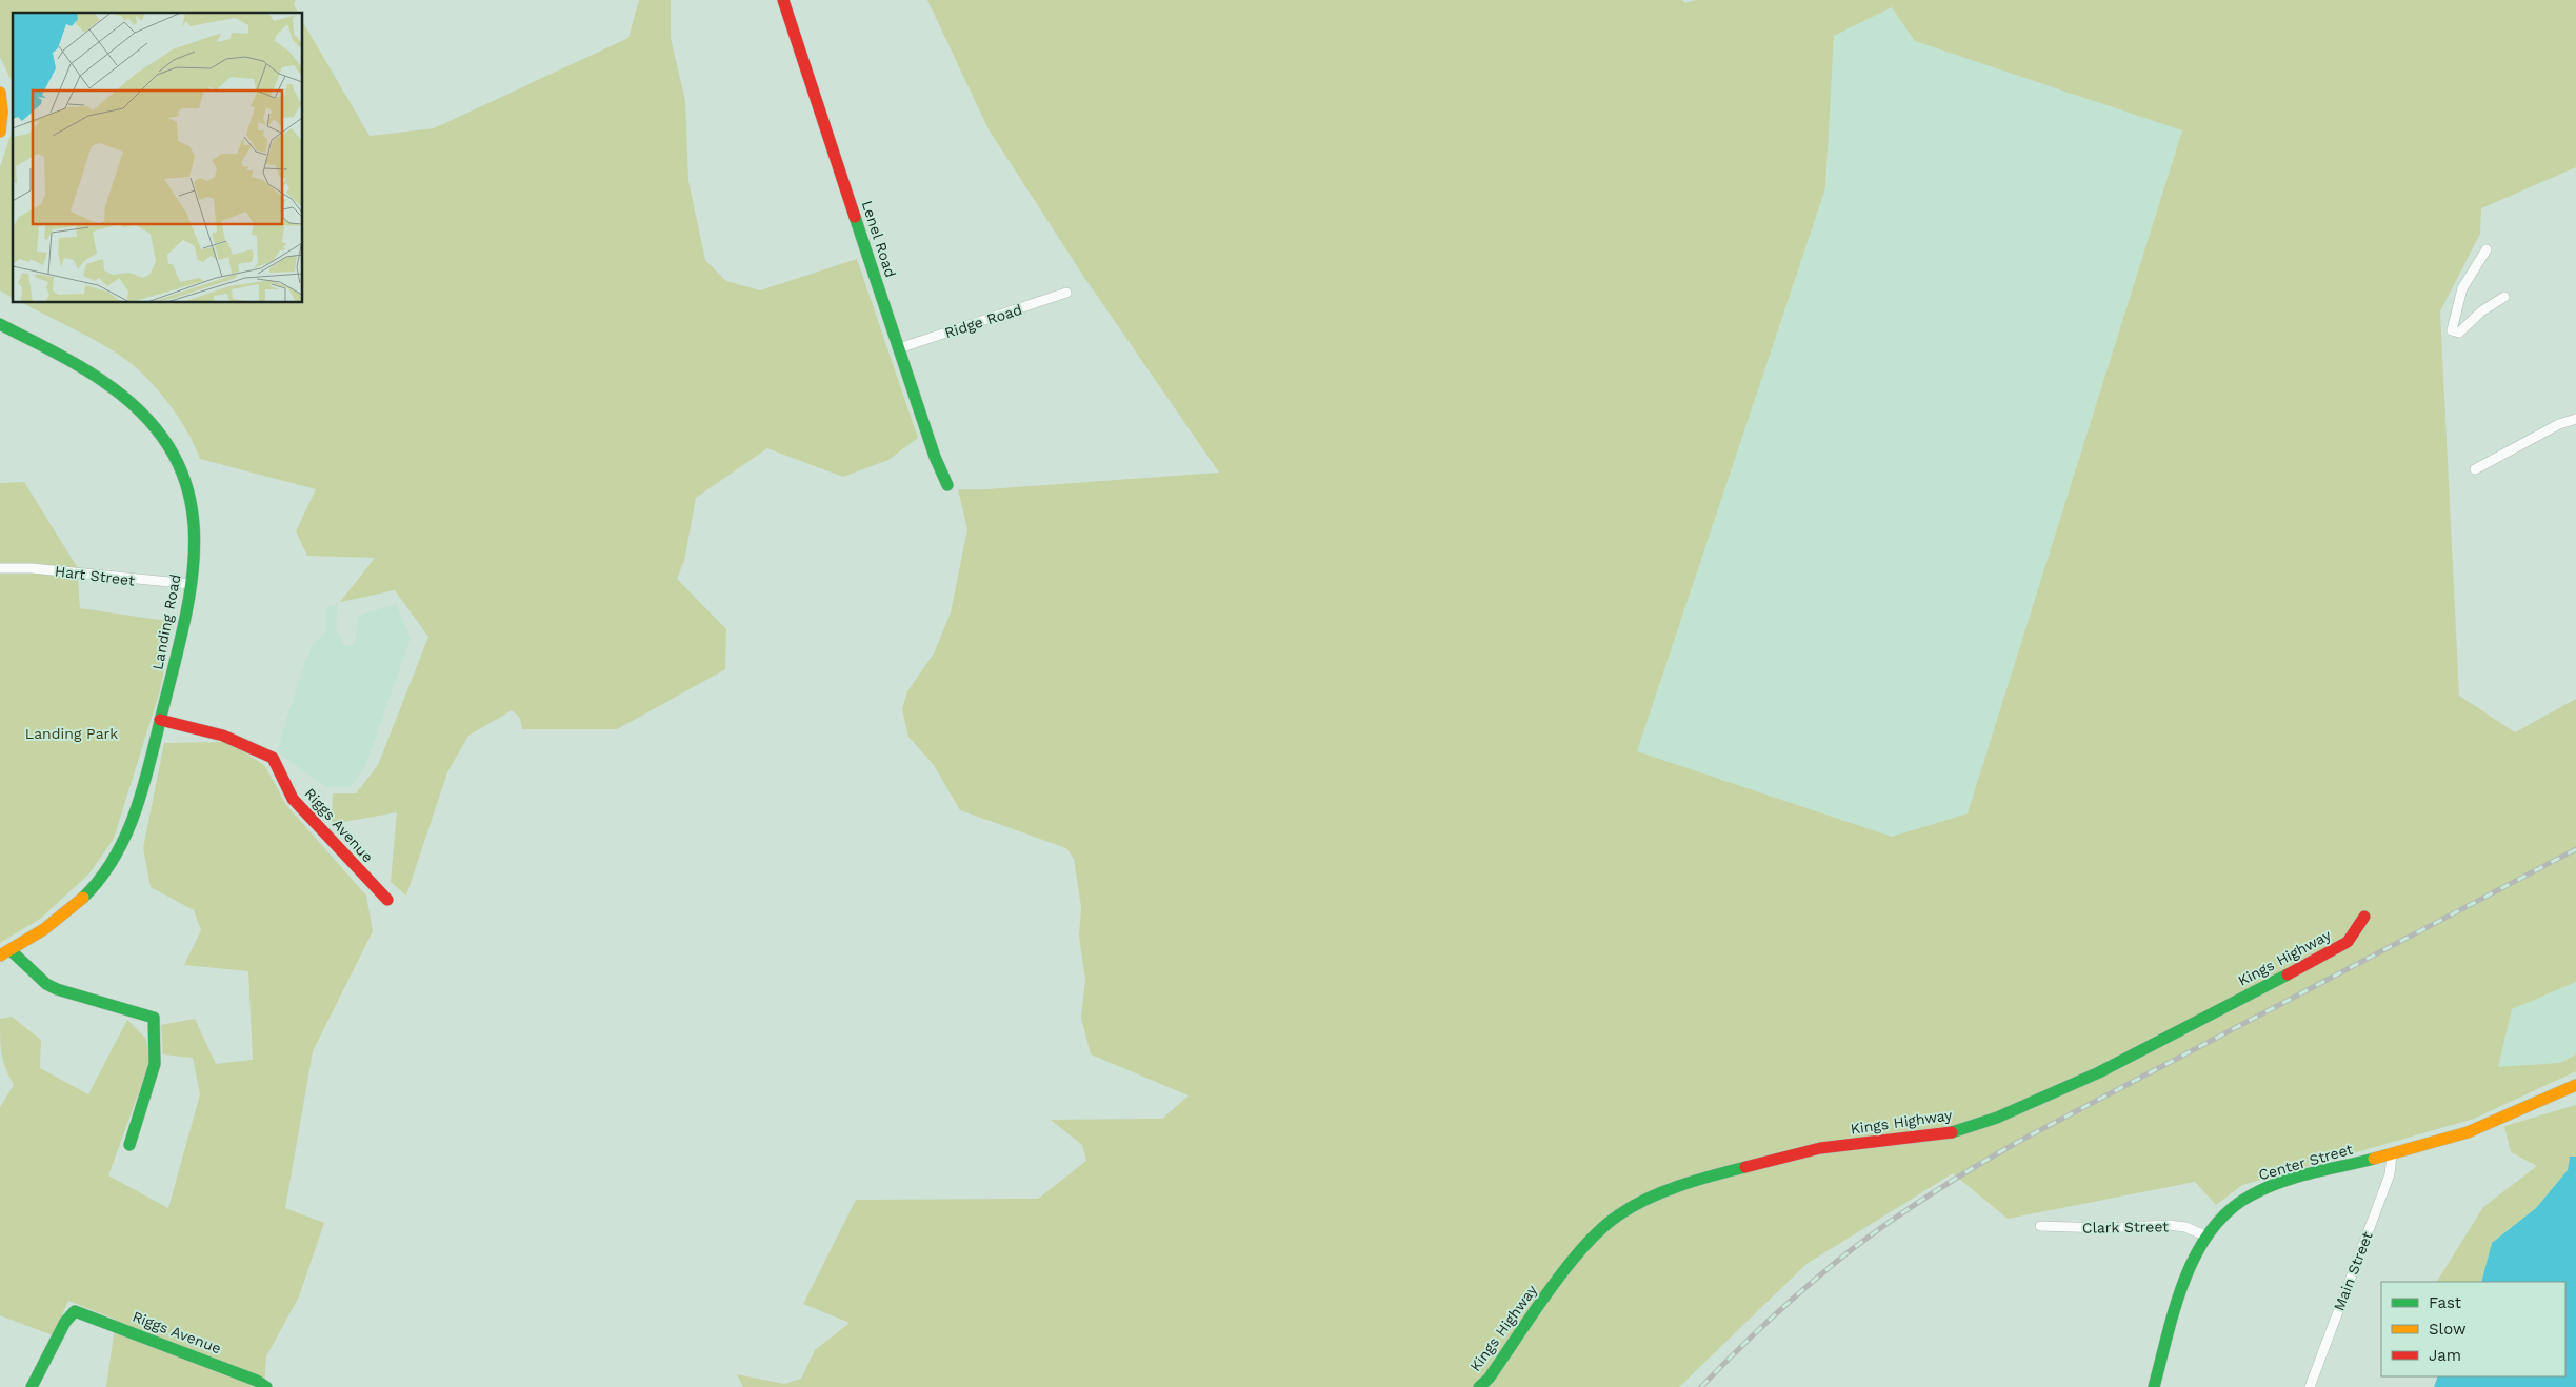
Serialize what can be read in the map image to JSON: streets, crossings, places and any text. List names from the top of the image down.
{
  "streets": {
    "street": [
      "Lenel Road",
      "Ridge Road",
      "Hart Street",
      "Landing Road",
      "Riggs Avenue",
      "Kings Highway",
      "Center Street",
      "Clark Street",
      "Main Street"
    ]
  },
  "crossings": [
    ["Lenel Road", "Ridge Road"],
    ["Hart Street", "Landing Road"],
    ["Landing Road", "Riggs Avenue"],
    ["Center Street", "Clark Street"],
    ["Center Street", "Main Street"]
  ],
  "parks": ["Landing Park"],
  "legend": ["Fast", "Slow", "Jam"]
}
